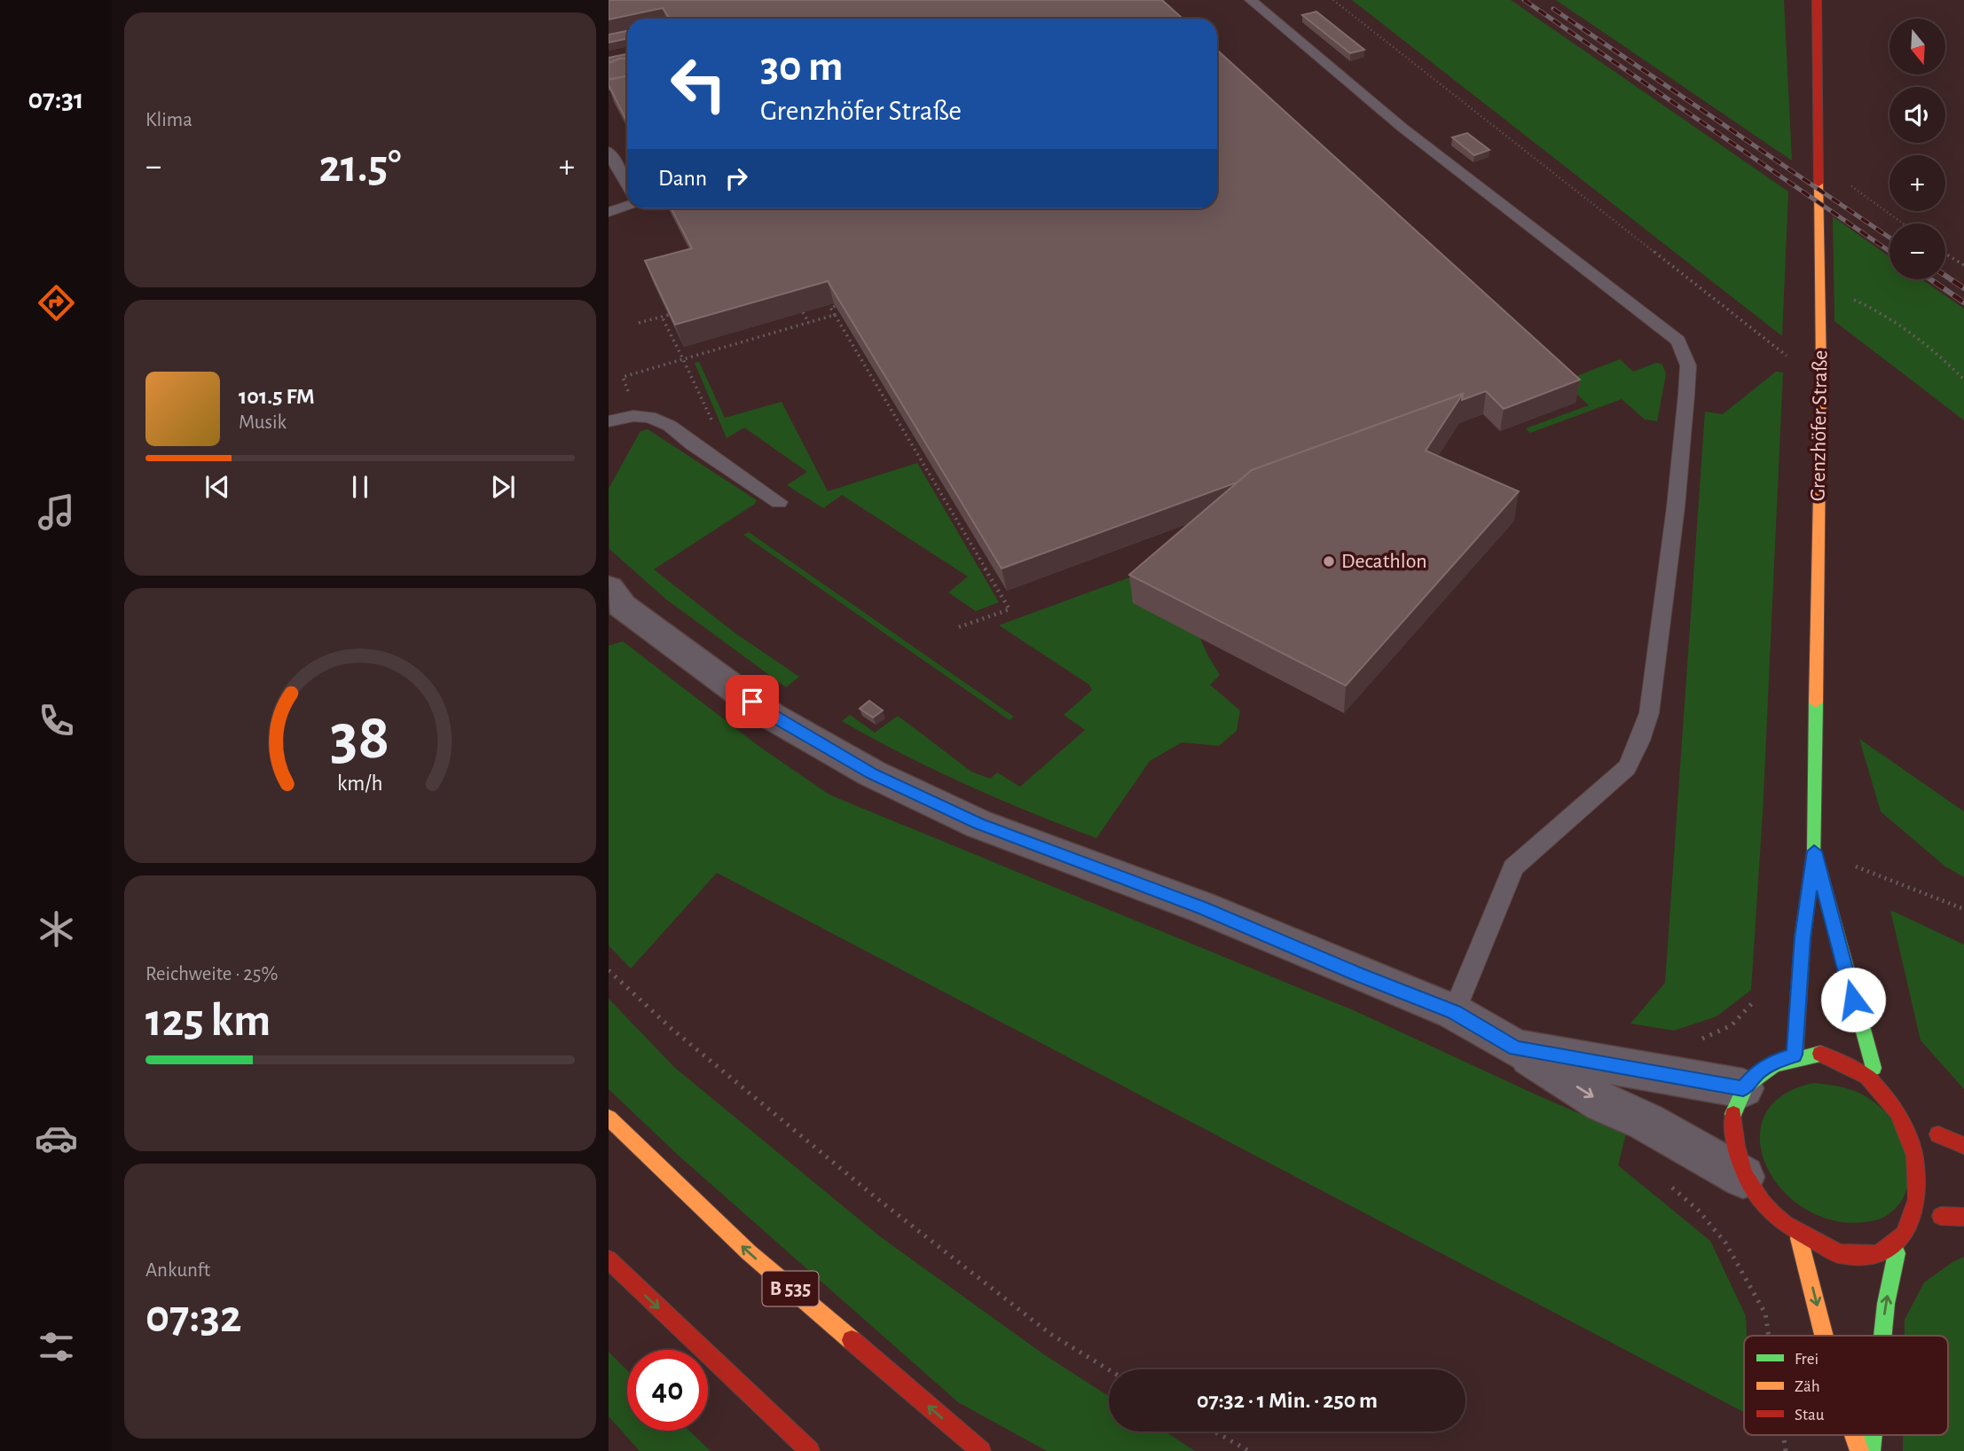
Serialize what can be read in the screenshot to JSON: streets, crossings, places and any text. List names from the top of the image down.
{
  "streets": {
    "main road": ["Grenzhöfer Straße", "B 535"]
  },
  "places": ["Decathlon"],
  "legend": ["Frei", "Zäh", "Stau"],
  "north": "bottom",
  "page": {
    "tabs": "07:31",
    "tile": [
      "Klima",
      ["Reichweite · 25%", "125 km"],
      ["Ankunft", "07:32"]
    ],
    "map_buttons": ["+", "−"],
    "turn": ["30 m", "Grenzhöfer Straße"],
    "heat": ["−", "21.5°", "+"],
    "then": "Dann",
    "song": ["101.5 FM", "Musik"],
    "limit": "40",
    "trip": "07:32 · 1 Min. · 250 m",
    "gauge": ["38", "km/h"]
  }
}
